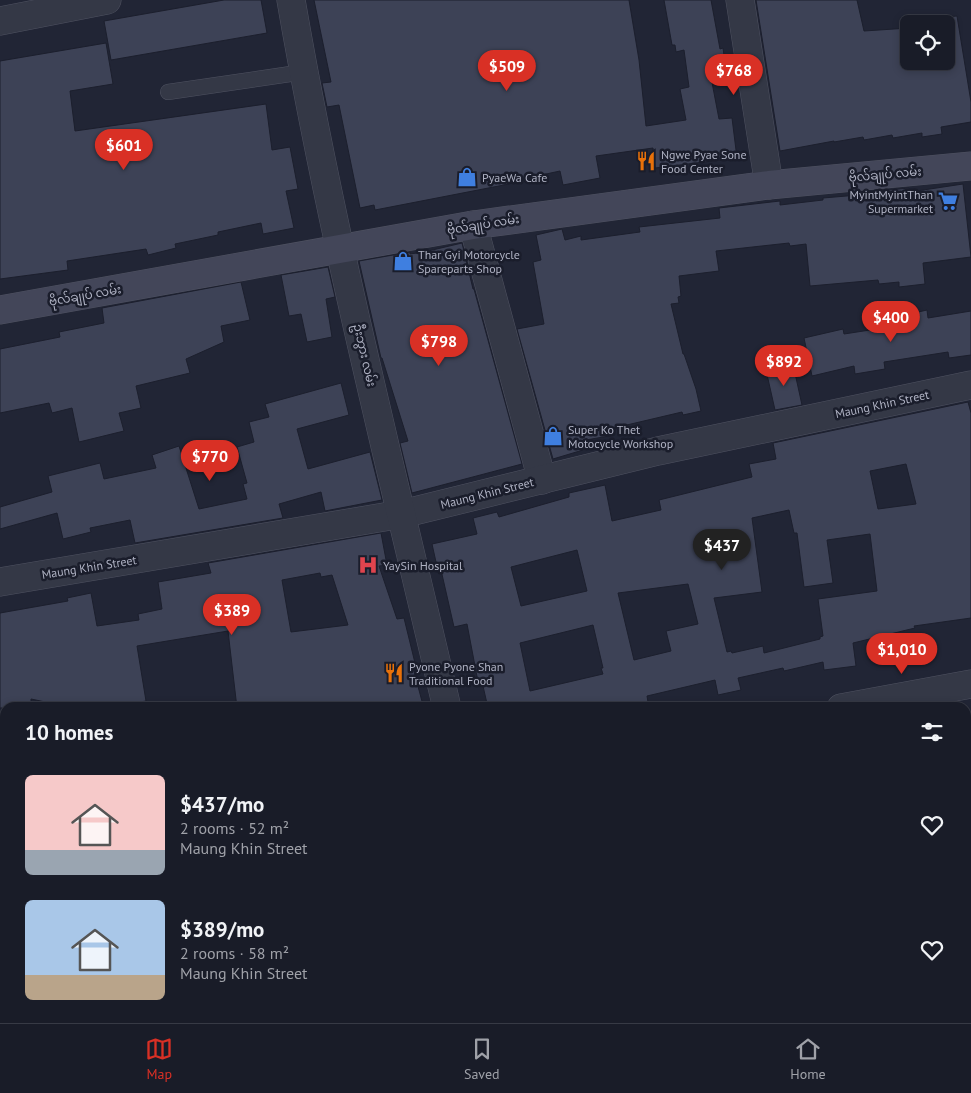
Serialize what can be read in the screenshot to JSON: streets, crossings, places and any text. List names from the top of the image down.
{
  "streets": {
    "main road": ["ဗိုလ်ချုပ် လမ်း"],
    "street": ["ဦးဘွား လမ်း", "Maung Khin Street"]
  },
  "crossings": [
    ["ဗိုလ်ချုပ် လမ်း", "ဦးဘွား လမ်း"],
    ["ဦးဘွား လမ်း", "Maung Khin Street"]
  ],
  "places": {
    "restaurant": ["Ngwe Pyae Sone Food Center", "Pyone Pyone Shan Traditional Food"],
    "shop": ["PyaeWa Cafe", "Thar Gyi Motorcycle Spareparts Shop", "Super Ko Thet Motocycle Workshop"],
    "supermarket": ["MyintMyintThan Supermarket"],
    "hospital": ["YaySin Hospital"]
  },
  "page": {
    "price": [
      "$509",
      "$768",
      "$601",
      "$400",
      "$798",
      "$892",
      "$770",
      "$437",
      "$389",
      "$1,010"
    ],
    "heading": "10 homes",
    "list": [
      {
        "name": "$437/mo",
        "note": "2 rooms · 52 m² · Maung Khin Street"
      },
      {
        "name": "$389/mo",
        "note": "2 rooms · 58 m² · Maung Khin Street"
      }
    ],
    "tabs": ["Map", "Saved", "Home"]
  }
}
